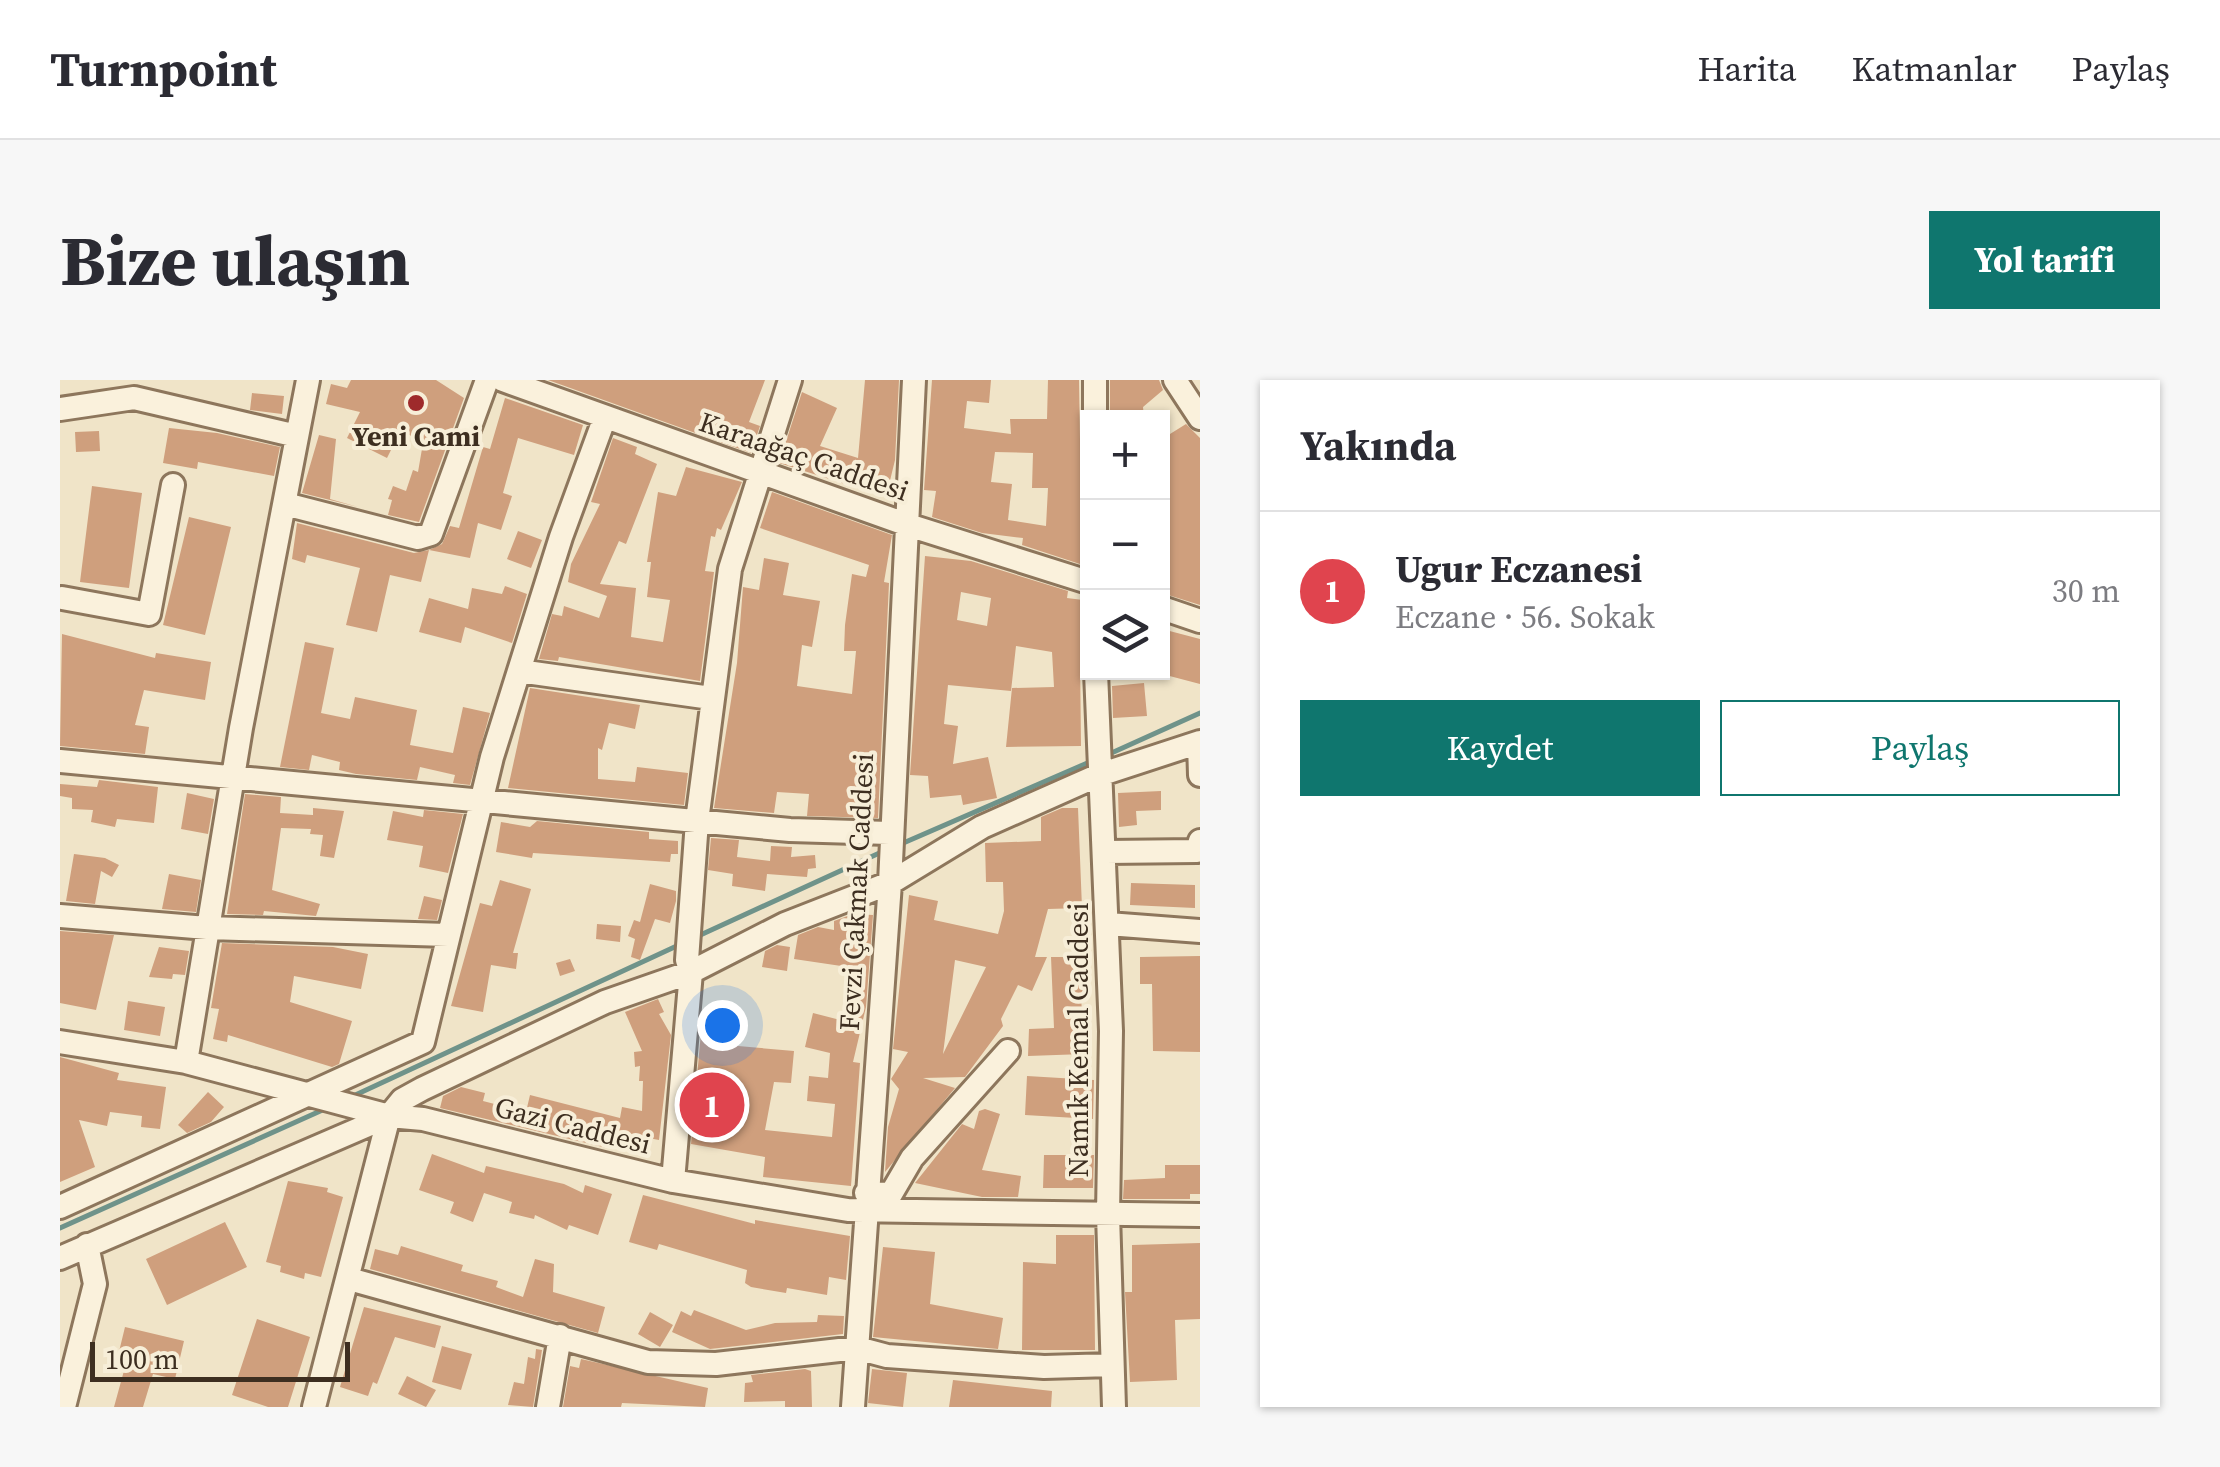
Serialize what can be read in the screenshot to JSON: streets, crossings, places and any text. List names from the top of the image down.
{
  "streets": {
    "street": [
      "Karaağaç Caddesi",
      "Fevzi Çakmak Caddesi",
      "Namık Kemal Caddesi",
      "Gazi Caddesi"
    ]
  },
  "crossings": [
    ["Karaağaç Caddesi", "Fevzi Çakmak Caddesi"],
    ["Fevzi Çakmak Caddesi", "Gazi Caddesi"],
    ["Namık Kemal Caddesi", "Gazi Caddesi"]
  ],
  "places": ["Yeni Cami"],
  "scale_bar": "100 m",
  "page": {
    "header": "Turnpoint",
    "nav": ["Harita", "Katmanlar", "Paylaş"],
    "buttons": [
      "Yol tarifi",
      ["Kaydet", "Paylaş"]
    ],
    "title": "Bize ulaşın",
    "heading": "Yakında",
    "map_buttons": ["+", "−"],
    "list": [
      {
        "mark": "1",
        "name": "Ugur Eczanesi",
        "note": "Eczane · 56. Sokak",
        "value": "30 m"
      }
    ],
    "pins": "1",
    "scale": "100 m"
  }
}
